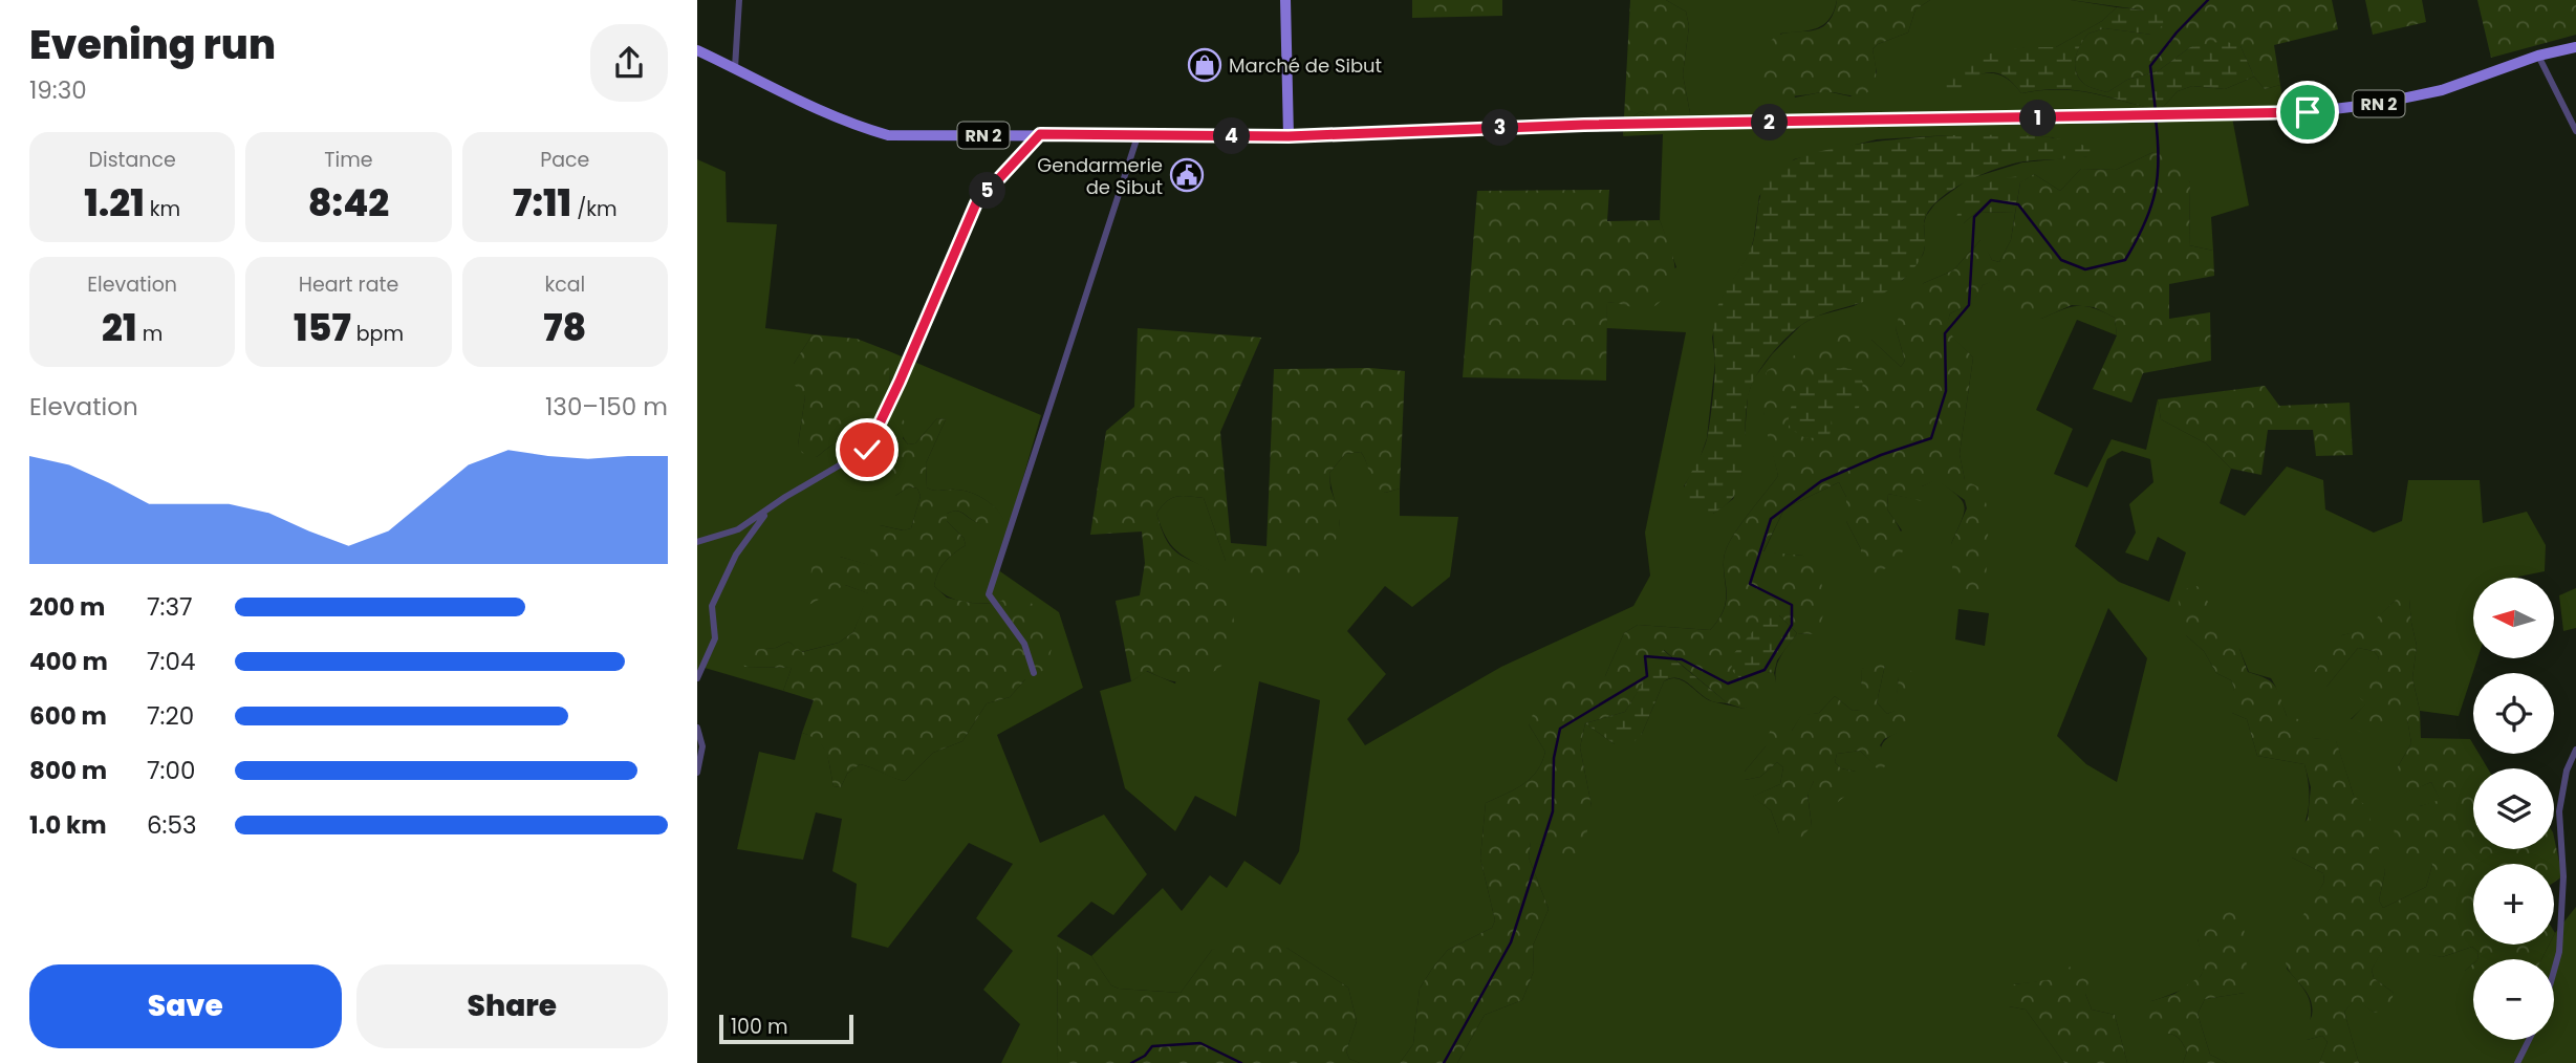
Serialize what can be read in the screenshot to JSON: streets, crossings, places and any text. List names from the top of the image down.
{
  "streets": {
    "main road": ["RN 2"]
  },
  "places": {
    "shop": ["Marché de Sibut"],
    "public building": ["Gendarmerie de Sibut"]
  },
  "scale_bar": "100 m",
  "north": "left",
  "page": {
    "heading": ["Evening run", "19:30"],
    "pins": [
      "1",
      "2",
      "3",
      "4",
      "5"
    ],
    "stats": [
      ["Distance", "1.21 km"],
      ["Time", "8:42"],
      ["Pace", "7:11 /km"],
      ["Elevation", "21 m"],
      ["Heart rate", "157 bpm"],
      ["kcal", "78"]
    ],
    "chart": ["Elevation", "130–150 m"],
    "map_buttons": ["+", "−"],
    "list": [
      {
        "name": "200 m",
        "note": "7:37"
      },
      {
        "name": "400 m",
        "note": "7:04"
      },
      {
        "name": "600 m",
        "note": "7:20"
      },
      {
        "name": "800 m",
        "note": "7:00"
      },
      {
        "name": "1.0 km",
        "note": "6:53"
      }
    ],
    "buttons": ["Save", "Share"],
    "scale": "100 m"
  }
}
